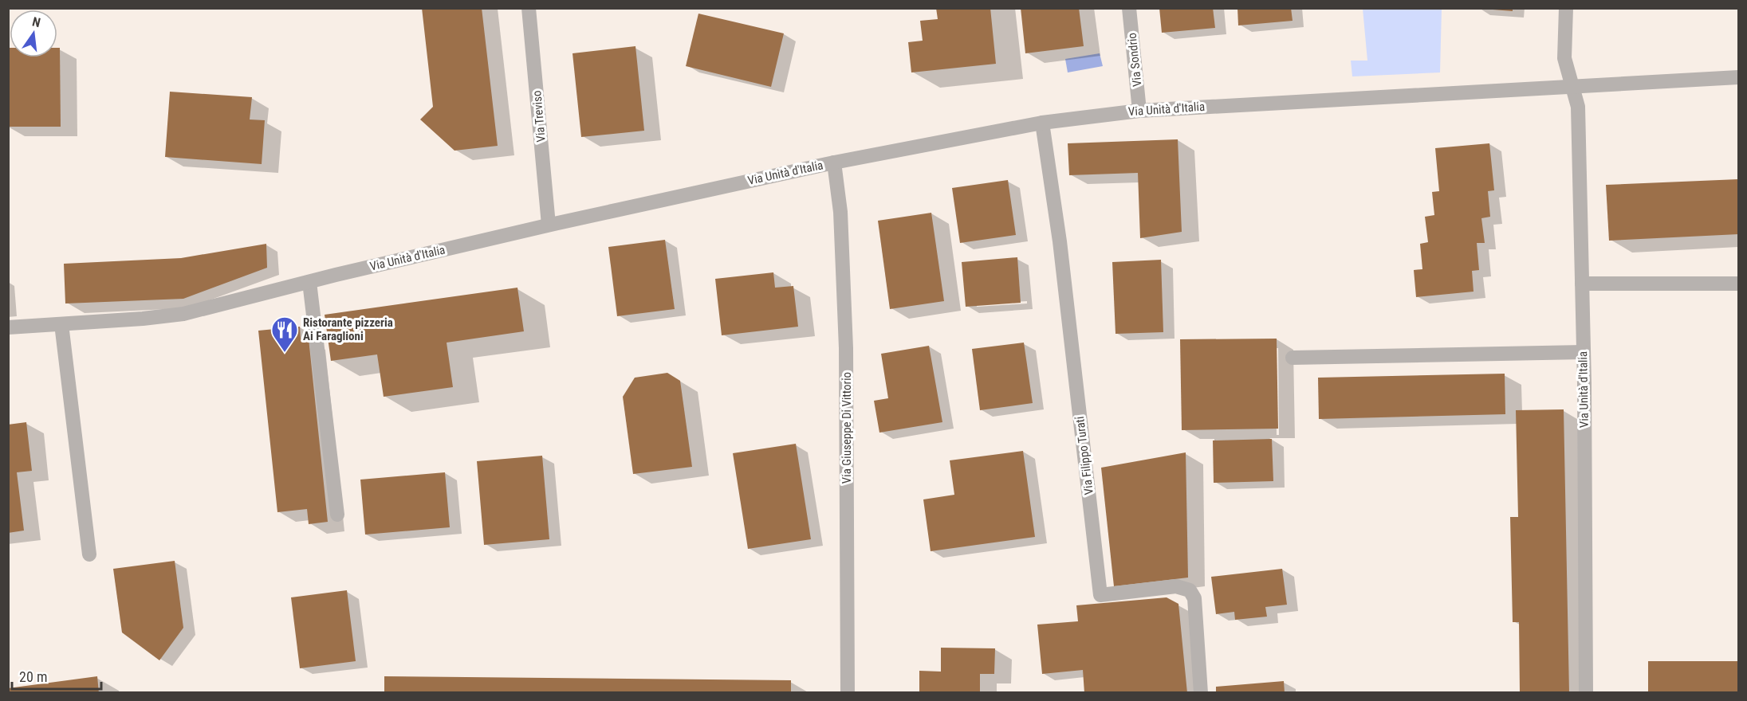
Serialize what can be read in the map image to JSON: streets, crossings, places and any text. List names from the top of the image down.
{
  "streets": {
    "street": [
      "Via Sondrio",
      "Via Unità d'Italia",
      "Via Treviso",
      "Via Giuseppe Di Vittorio",
      "Via Filippo Turati"
    ]
  },
  "crossings": [
    ["Via Sondrio", "Via Unità d'Italia"],
    ["Via Unità d'Italia", "Via Treviso"],
    ["Via Unità d'Italia", "Via Giuseppe Di Vittorio"],
    ["Via Unità d'Italia", "Via Filippo Turati"]
  ],
  "places": {
    "restaurant": ["Ristorante pizzeria Ai Faraglioni"]
  },
  "scale_bar": "20 m",
  "north": "top"
}
